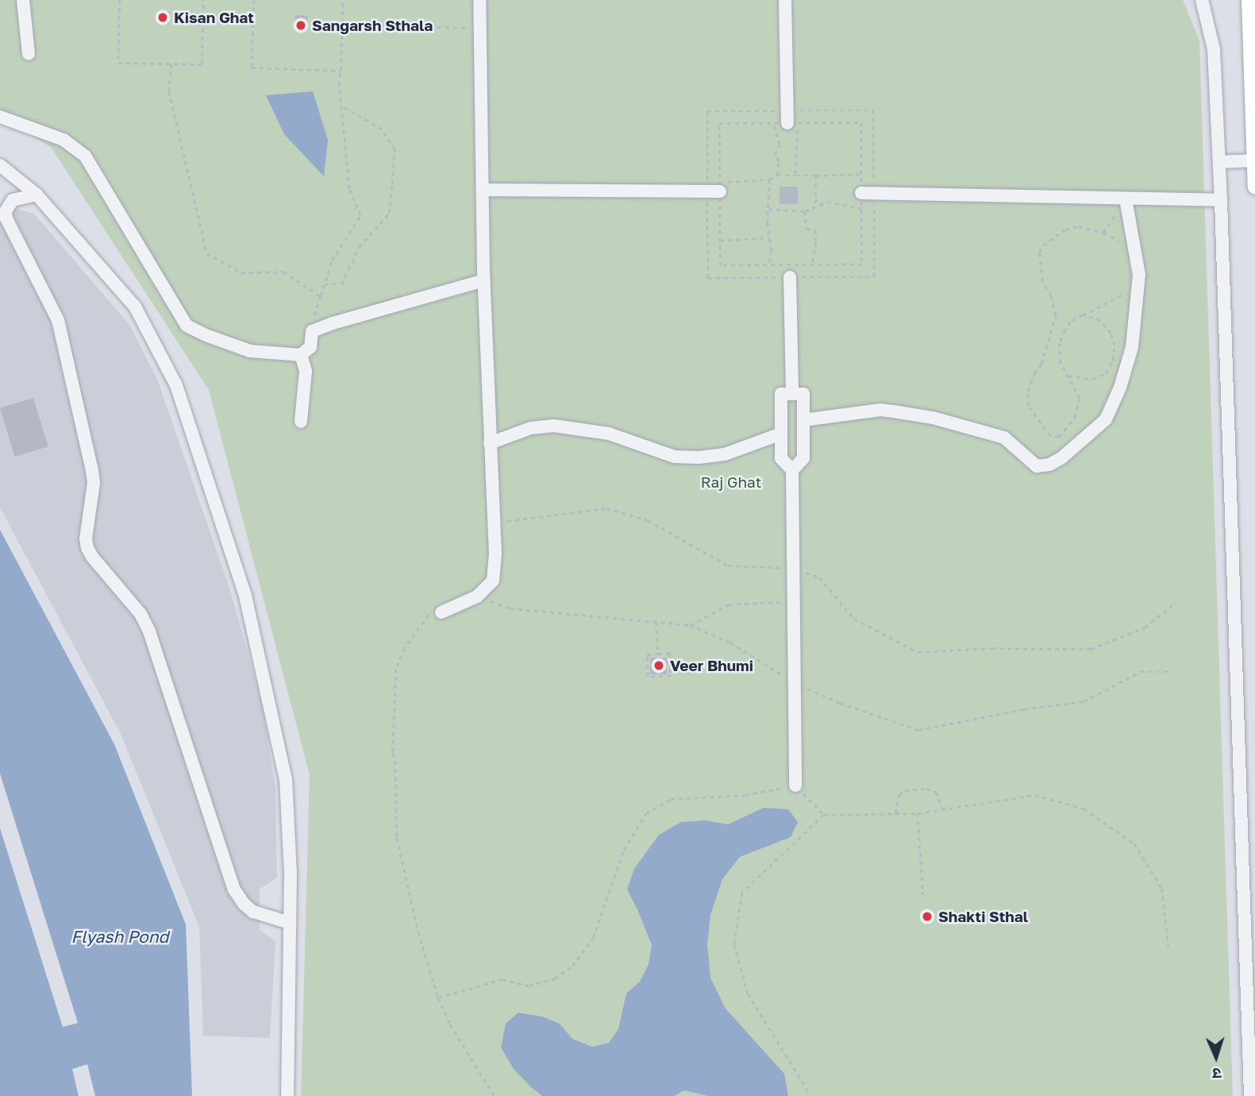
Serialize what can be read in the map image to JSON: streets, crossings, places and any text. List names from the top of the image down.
{
  "water": ["Flyash Pond"],
  "parks": ["Raj Ghat"],
  "places": [
    "Kisan Ghat",
    "Sangarsh Sthala",
    "Veer Bhumi",
    "Shakti Sthal"
  ],
  "north": "bottom"
}
